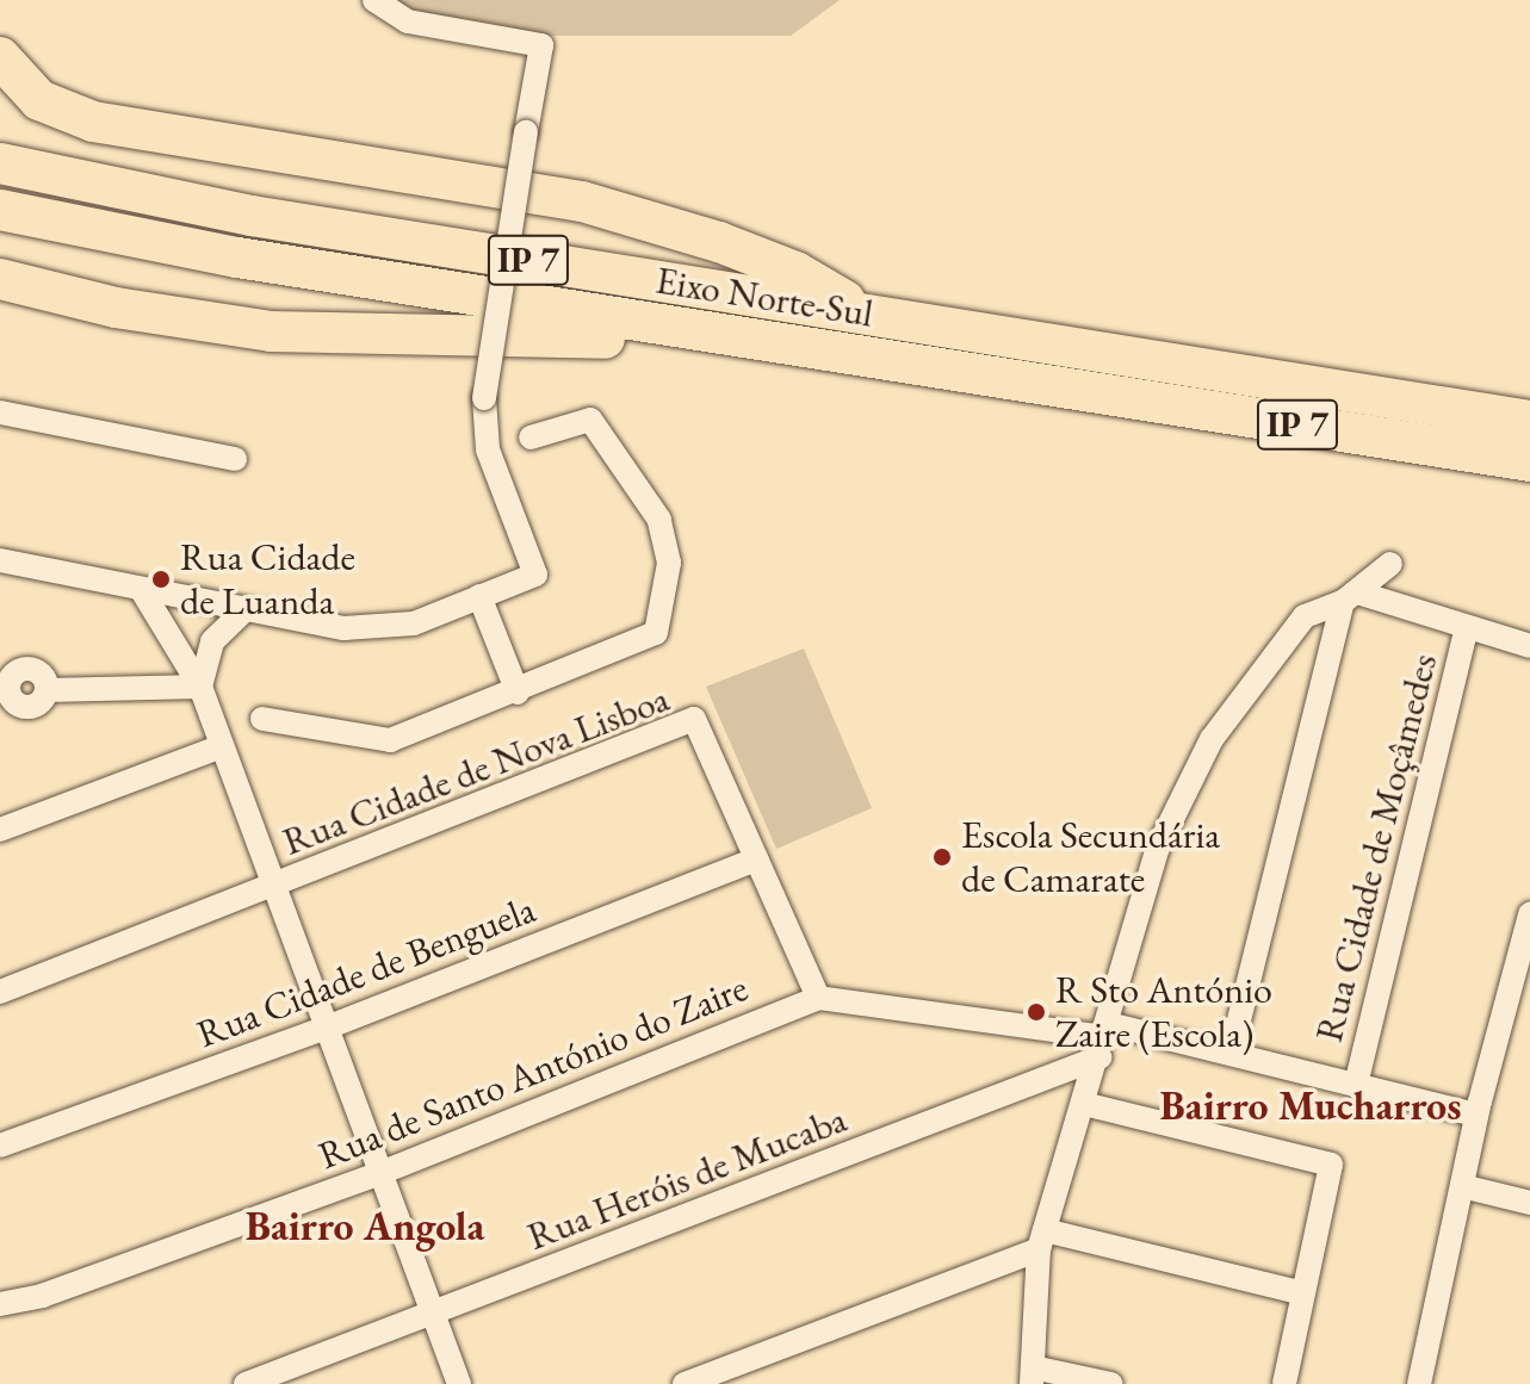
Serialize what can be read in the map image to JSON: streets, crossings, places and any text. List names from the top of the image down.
{
  "streets": {
    "highway": ["IP 7", "Eixo Norte-Sul"],
    "street": [
      "Rua Cidade de Nova Lisboa",
      "Rua Cidade de Moçâmedes",
      "Rua Cidade de Benguela",
      "Rua de Santo António do Zaire",
      "Rua Heróis de Mucaba"
    ]
  },
  "crossings": [
    ["Rua Cidade de Nova Lisboa", "Rua Cidade de Benguela"],
    ["Rua Cidade de Nova Lisboa", "Rua de Santo António do Zaire"],
    ["Rua Cidade de Moçâmedes", "Rua de Santo António do Zaire"],
    ["Rua de Santo António do Zaire", "Rua Heróis de Mucaba"]
  ],
  "districts": ["Bairro Mucharros", "Bairro Angola"],
  "places": ["Rua Cidade de Luanda", "Escola Secundária de Camarate", "R Sto António Zaire (Escola)"]
}
